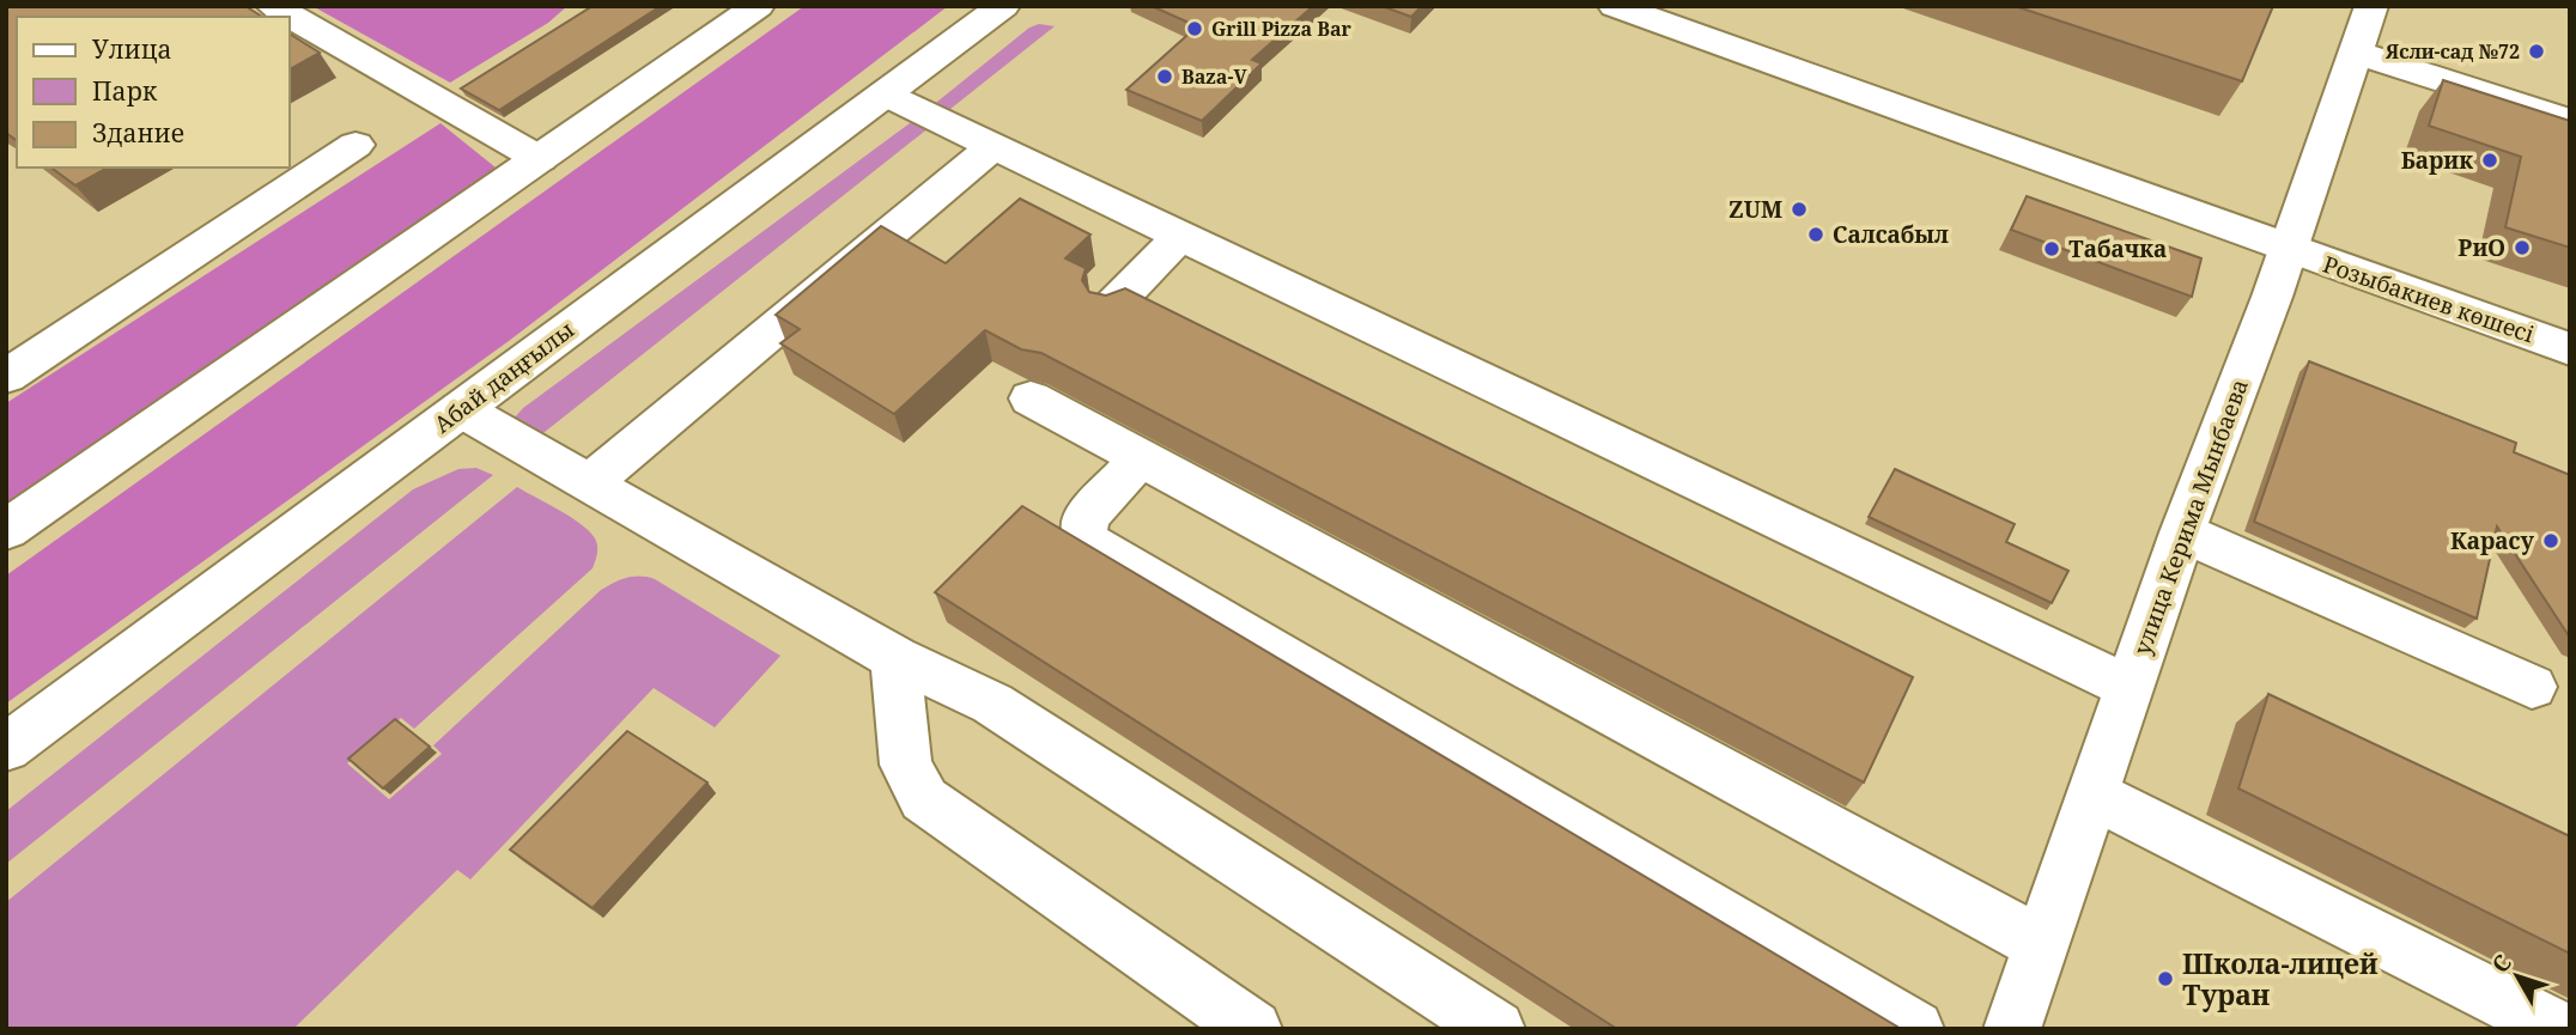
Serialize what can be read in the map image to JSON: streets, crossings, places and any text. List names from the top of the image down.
{
  "streets": {
    "main road": ["Розыбакиев көшесі", "Абай даңғылы", "улица Керима Мынбаева"]
  },
  "crossings": [
    ["Розыбакиев көшесі", "улица Керима Мынбаева"]
  ],
  "places": [
    "Grill Pizza Bar",
    "Ясли-сад №72",
    "Baza-V",
    "Барик",
    "ZUM",
    "Салсабыл",
    "РиО",
    "Табачка",
    "Карасу",
    "Школа-лицей Туран"
  ],
  "legend": ["Улица", "Парк", "Здание"],
  "north": "top left"
}
